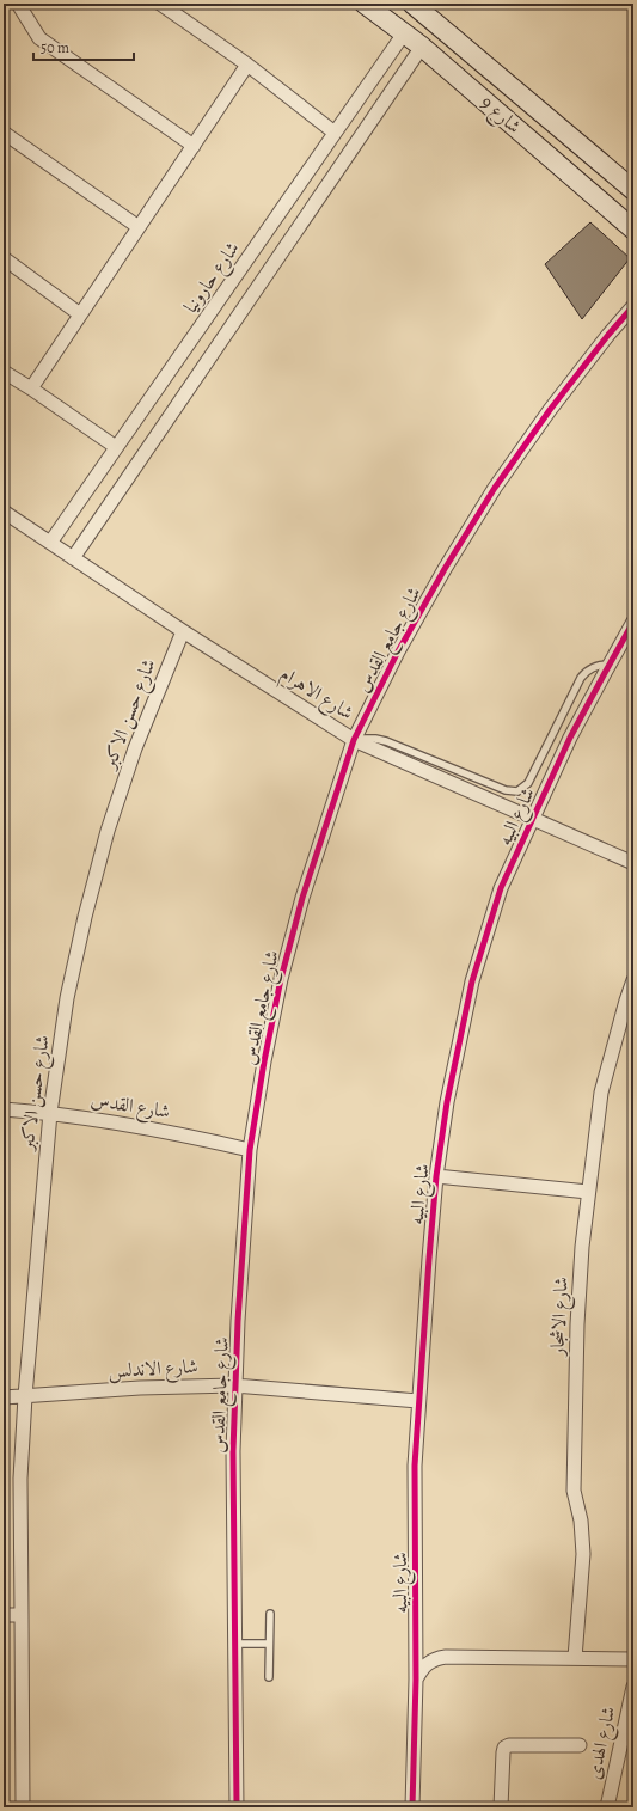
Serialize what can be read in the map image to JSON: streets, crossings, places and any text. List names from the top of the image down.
{
  "streets": {
    "main road": ["شارع 9"],
    "street": [
      "شارع حارونيا",
      "شارع جامع القدس",
      "شارع الاهرام",
      "شارع حسن الاكبر",
      "شارع البيه",
      "شارع القدس",
      "شارع الاشجار",
      "شارع الاندلس",
      "شارع الهدى"
    ]
  },
  "crossings": [
    ["شارع 9", "شارع حارونيا"],
    ["شارع حارونيا", "شارع الاهرام"],
    ["شارع جامع القدس", "شارع الاهرام"],
    ["شارع جامع القدس", "شارع القدس"],
    ["شارع جامع القدس", "شارع الاندلس"],
    ["شارع الاهرام", "شارع حسن الاكبر"],
    ["شارع الاهرام", "شارع البيه"],
    ["شارع حسن الاكبر", "شارع القدس"],
    ["شارع حسن الاكبر", "شارع الاندلس"],
    ["شارع البيه", "شارع الاندلس"]
  ],
  "scale_bar": "50 m"
}
